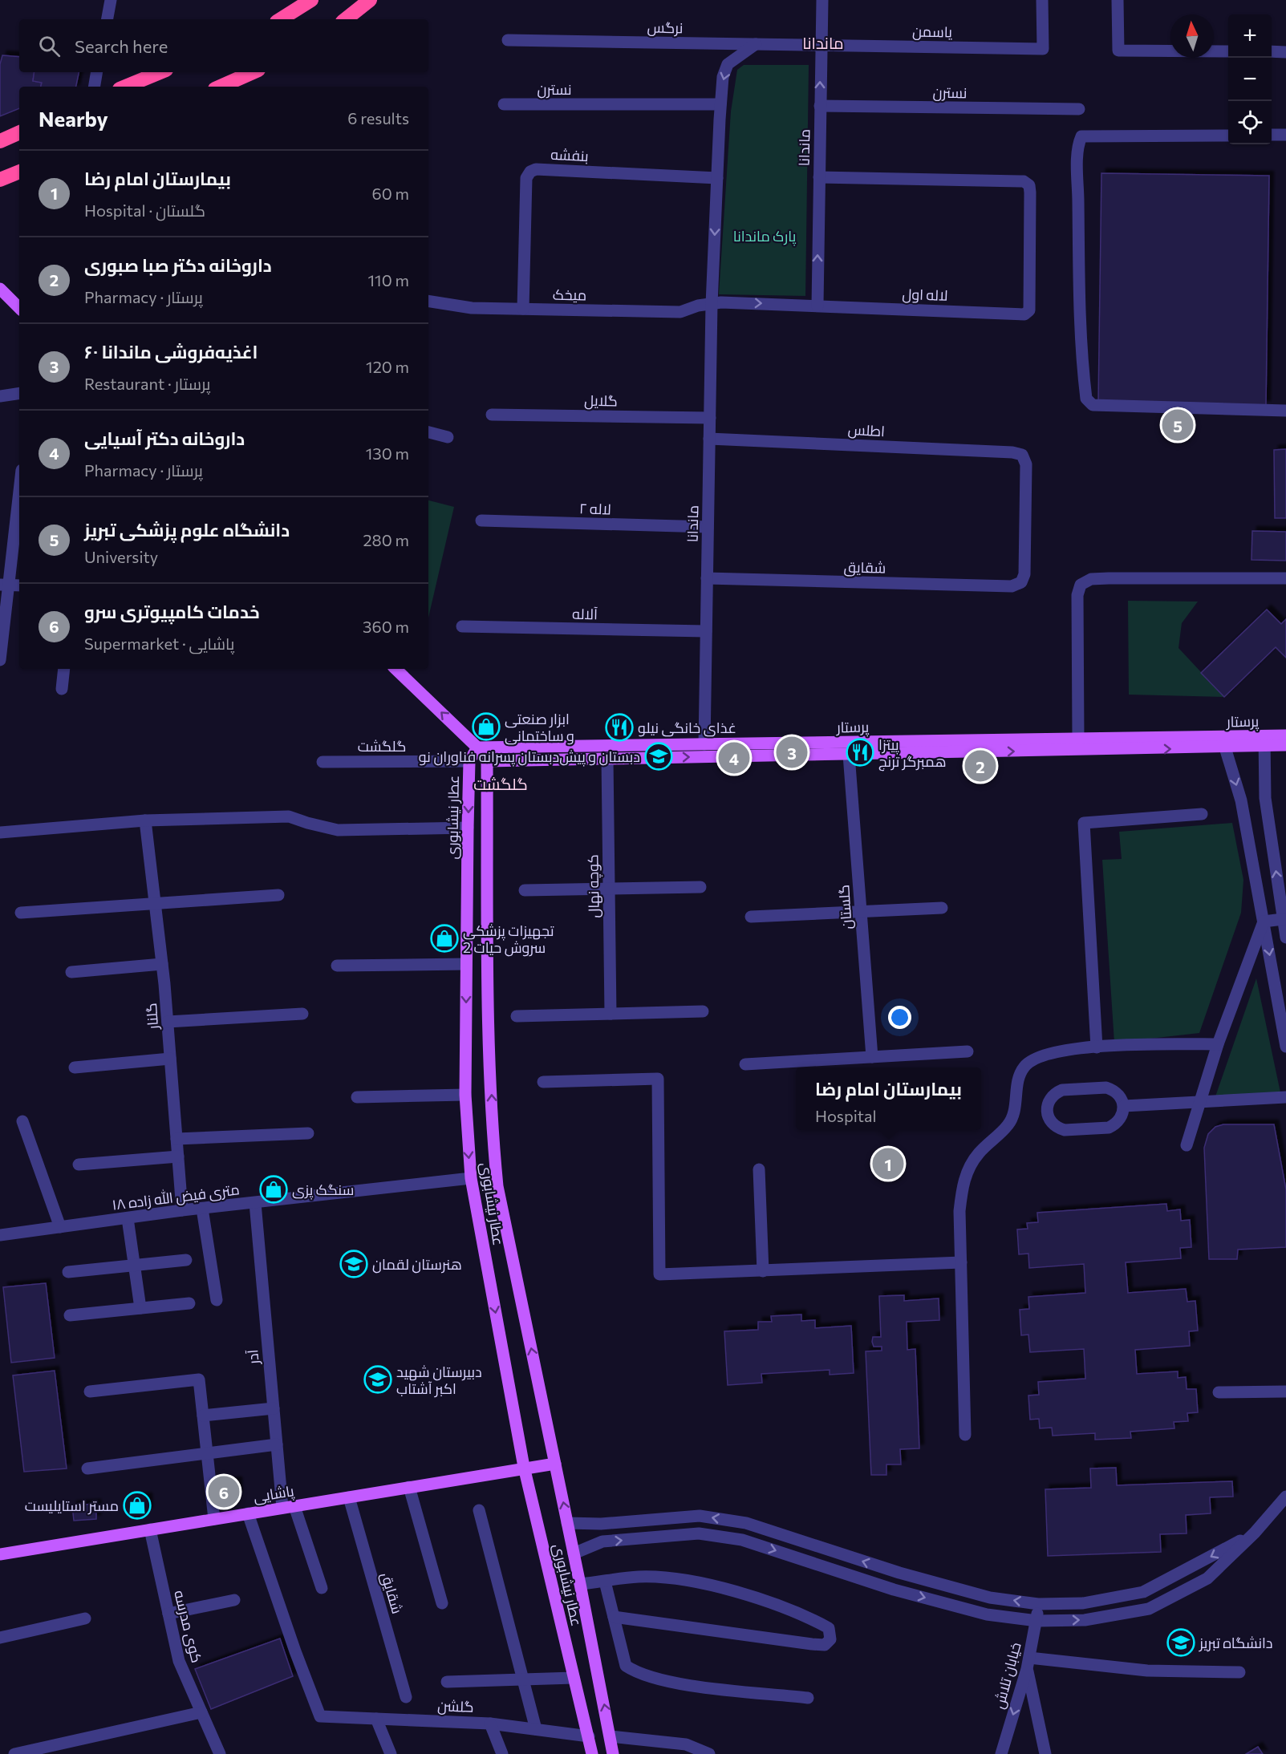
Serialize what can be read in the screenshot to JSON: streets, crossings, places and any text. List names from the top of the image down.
{
  "streets": {
    "main road": ["پرستار", "عطار نیشابوری", "پاشایی"],
    "street": [
      "نرگس",
      "یاسمن",
      "نسترن",
      "ماندانا",
      "بنفشه",
      "میخک",
      "لاله اول",
      "گلایل",
      "اطلس",
      "لاله ۲",
      "شقایق",
      "آلاله",
      "گلگشت",
      "کوچه نهال",
      "گلستان",
      "گلنار",
      "۱۸ متری فیض الله زاده",
      "آدر",
      "کوی مدرسه",
      "خیابان تلاش",
      "گلشن"
    ]
  },
  "crossings": [
    ["نرگس", "یاسمن"],
    ["نرگس", "ماندانا"],
    ["یاسمن", "ماندانا"],
    ["نسترن", "ماندانا"],
    ["ماندانا", "بنفشه"],
    ["ماندانا", "میخک"],
    ["ماندانا", "لاله اول"],
    ["ماندانا", "گلایل"],
    ["ماندانا", "اطلس"],
    ["ماندانا", "لاله ۲"],
    ["ماندانا", "شقایق"],
    ["ماندانا", "آلاله"],
    ["ماندانا", "پرستار"],
    ["بنفشه", "میخک"],
    ["اطلس", "شقایق"],
    ["شقایق", "پاشایی"],
    ["پرستار", "عطار نیشابوری"],
    ["پرستار", "کوچه نهال"],
    ["پرستار", "گلستان"],
    ["گلگشت", "عطار نیشابوری"],
    ["عطار نیشابوری", "۱۸ متری فیض الله زاده"],
    ["عطار نیشابوری", "پاشایی"],
    ["عطار نیشابوری", "گلشن"],
    ["گلنار", "۱۸ متری فیض الله زاده"],
    ["۱۸ متری فیض الله زاده", "آدر"],
    ["آدر", "پاشایی"],
    ["پاشایی", "کوی مدرسه"],
    ["پاشایی", "گلشن"]
  ],
  "one_way": ["خیابان تلاش"],
  "districts": ["ماندانا", "گلگشت"],
  "parks": ["پارک ماندانا"],
  "places": {
    "shop": [
      "ابزار صنعتی و ساختمانی",
      "تجهیزات پزشکی سروش حیات 2",
      "سنگک پزی",
      "مستر استایلیست"
    ],
    "restaurant": ["غذای خانگی نیلو", "پیتزا همبرگر ترنج"],
    "school or university": [
      "دبستان و پیش‌دبستان پسرانه فناوران نو",
      "هنرستان لقمان",
      "دبیرستان شهید اکبر آشتاب",
      "دانشگاه تبریز"
    ]
  },
  "north": "top",
  "page": {
    "map_buttons": ["+", "−"],
    "search": "Search here",
    "heading": ["Nearby", "6 results"],
    "list": [
      {
        "mark": "1",
        "name": "بیمارستان امام رضا",
        "note": "Hospital · گلستان",
        "value": "60 m"
      },
      {
        "mark": "2",
        "name": "داروخانه دکتر صبا صبوری",
        "note": "Pharmacy · پرستار",
        "value": "110 m"
      },
      {
        "mark": "3",
        "name": "اغذیه‌فروشی ماندانا ۶۰",
        "note": "Restaurant · پرستار",
        "value": "120 m"
      },
      {
        "mark": "4",
        "name": "داروخانه دکتر آسیایی",
        "note": "Pharmacy · پرستار",
        "value": "130 m"
      },
      {
        "mark": "5",
        "name": "دانشگاه علوم پزشکی تبریز",
        "note": "University",
        "value": "280 m"
      },
      {
        "mark": "6",
        "name": "خدمات کامپیوتری سرو",
        "note": "Supermarket · پاشایی",
        "value": "360 m"
      }
    ],
    "pins": [
      "5",
      "3",
      "4",
      "2",
      "1",
      "6"
    ],
    "popup": ["بیمارستان امام رضا", "Hospital"]
  }
}
